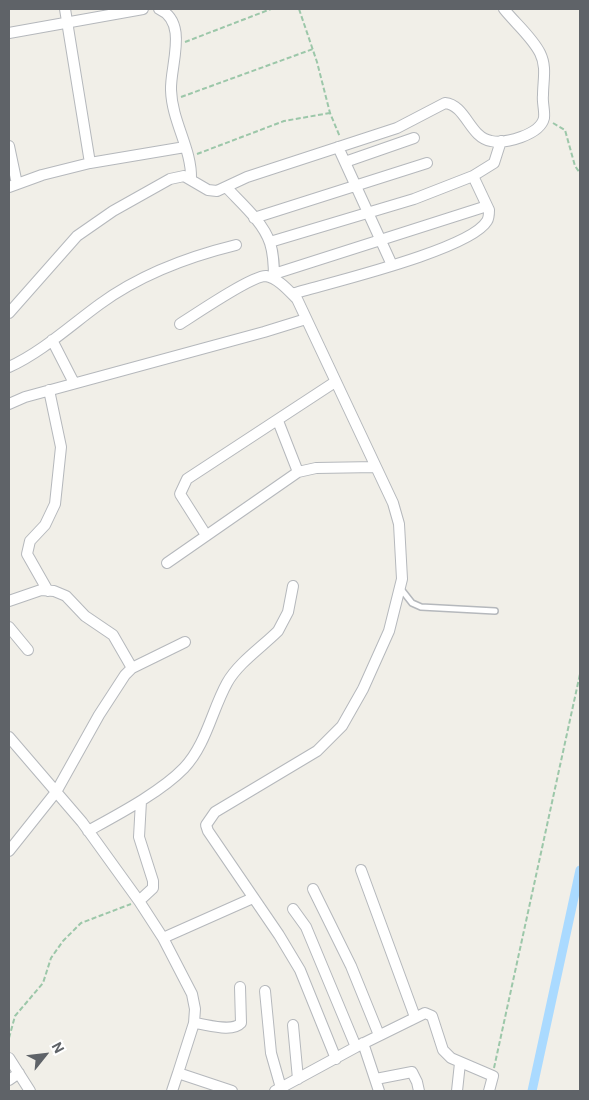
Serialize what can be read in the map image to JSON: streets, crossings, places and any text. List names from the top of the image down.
{
  "north": "top right"
}
